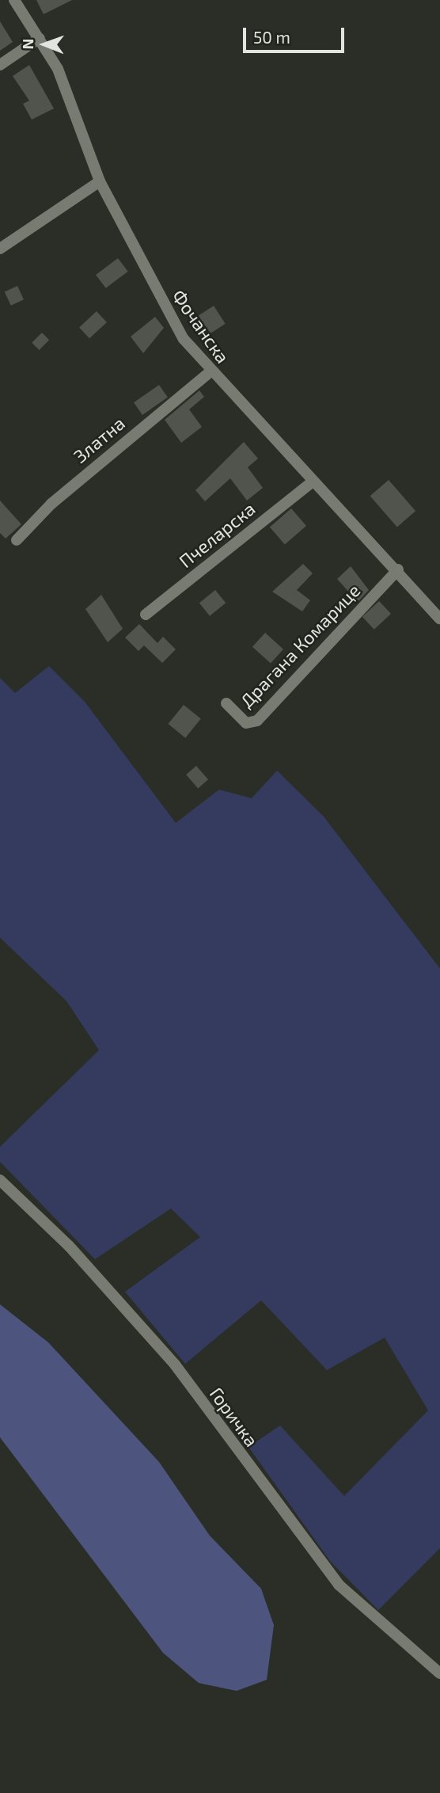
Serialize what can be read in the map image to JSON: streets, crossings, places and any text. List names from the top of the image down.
{
  "streets": {
    "street": [
      "Фочанска",
      "Златна",
      "Пчеларска",
      "Драгана Комарице",
      "Горичка"
    ]
  },
  "crossings": [
    ["Фочанска", "Златна"],
    ["Фочанска", "Пчеларска"],
    ["Фочанска", "Драгана Комарице"]
  ],
  "scale_bar": "50 m",
  "north": "left"
}
